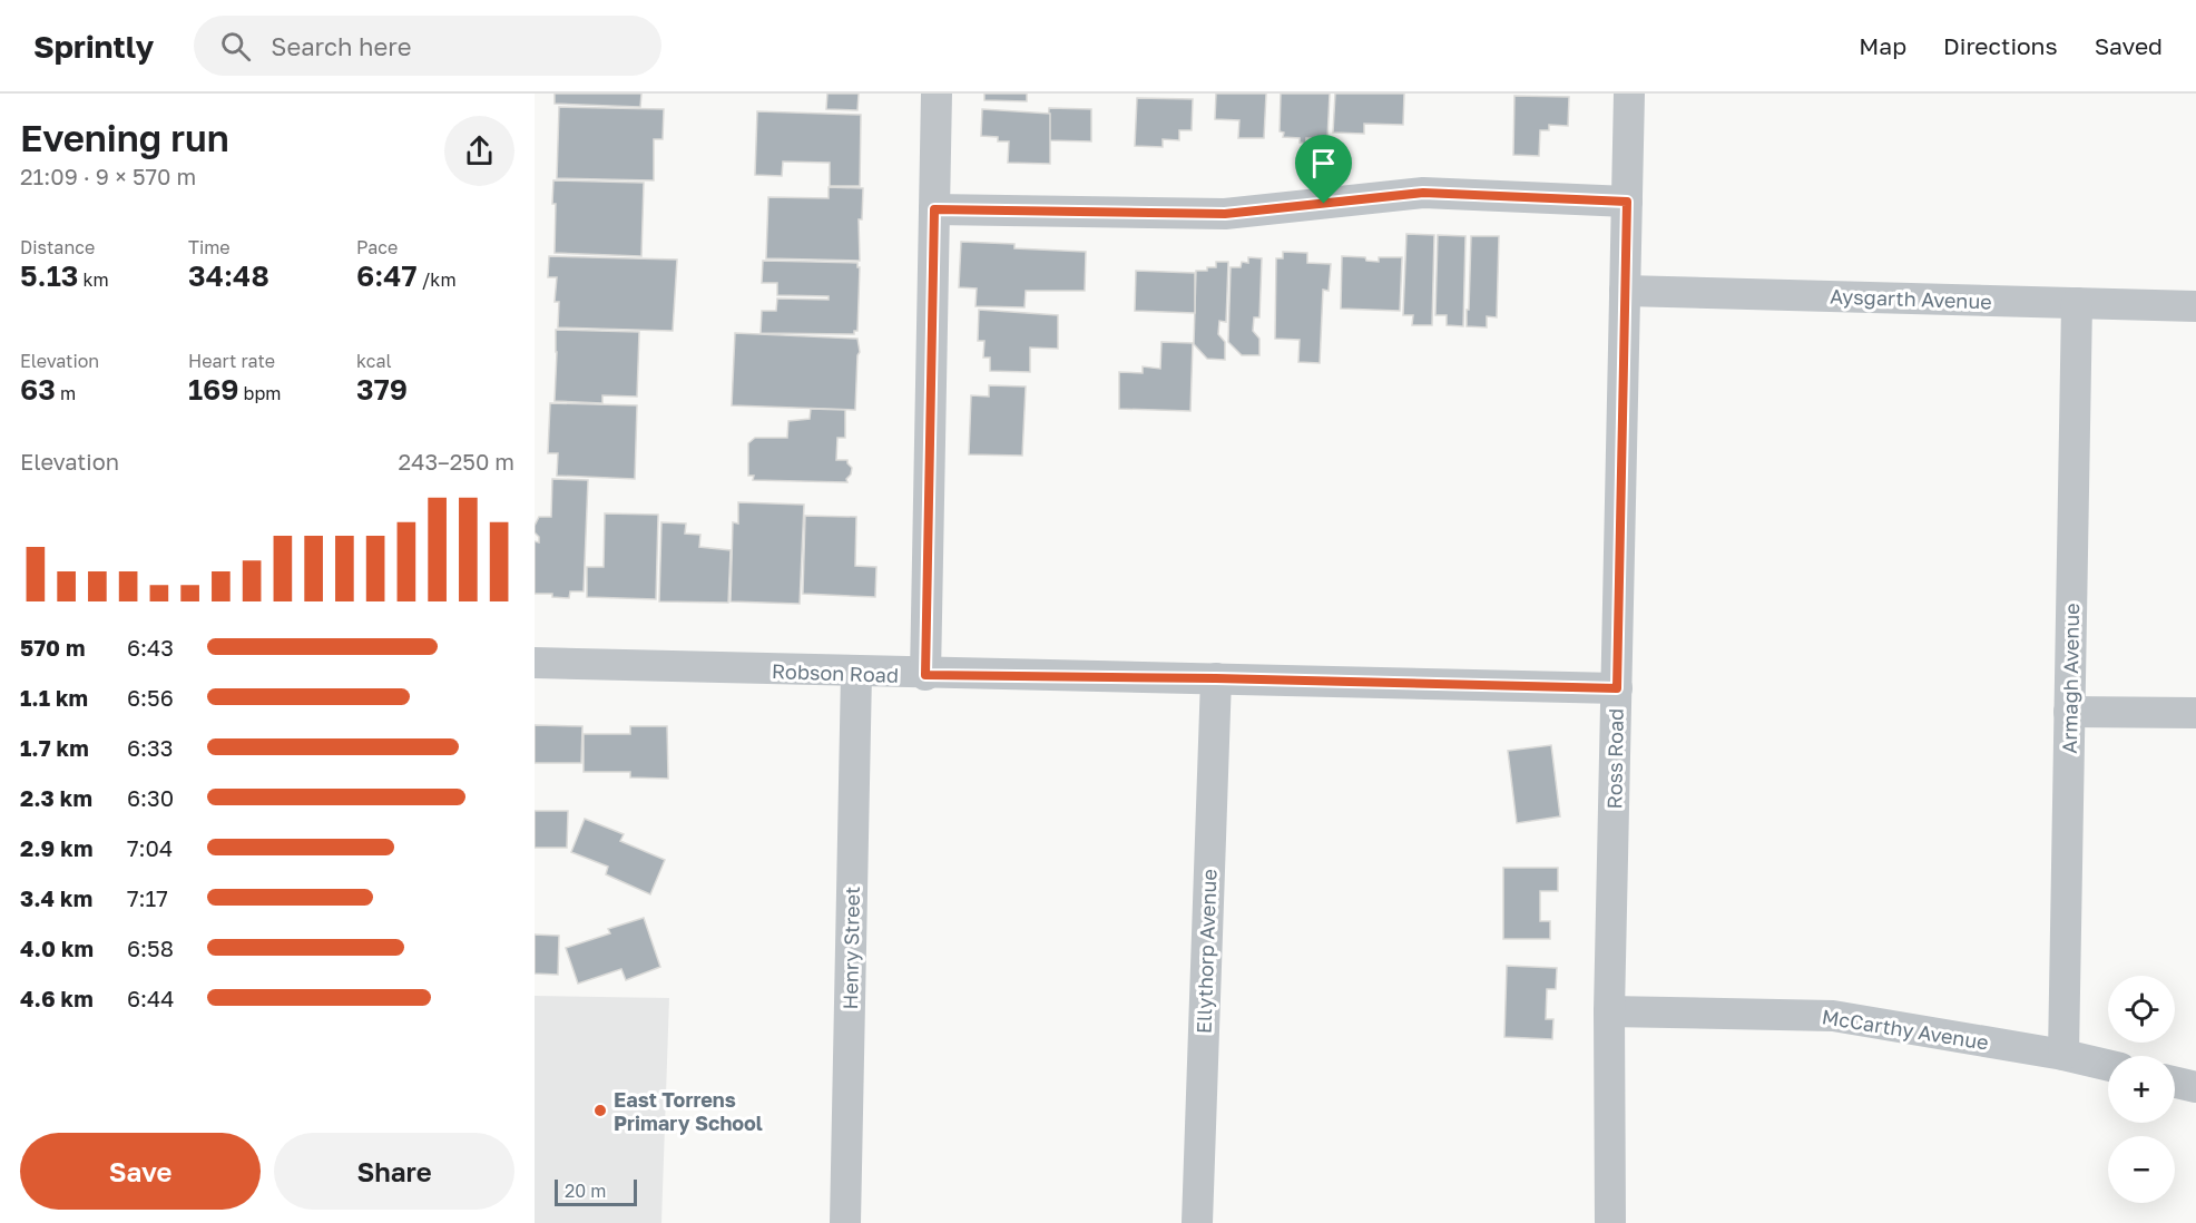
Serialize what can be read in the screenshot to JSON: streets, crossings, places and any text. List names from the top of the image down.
{
  "streets": {
    "street": [
      "Aysgarth Avenue",
      "Robson Road",
      "Armagh Avenue",
      "Ross Road",
      "Henry Street",
      "Ellythorp Avenue",
      "McCarthy Avenue"
    ]
  },
  "crossings": [
    ["Aysgarth Avenue", "Armagh Avenue"],
    ["Aysgarth Avenue", "Ross Road"],
    ["Robson Road", "Ross Road"],
    ["Robson Road", "Henry Street"],
    ["Robson Road", "Ellythorp Avenue"],
    ["Armagh Avenue", "McCarthy Avenue"],
    ["Ross Road", "McCarthy Avenue"]
  ],
  "places": ["East Torrens Primary School"],
  "scale_bar": "20 m",
  "page": {
    "header": "Sprintly",
    "search": "Search here",
    "nav": ["Map", "Directions", "Saved"],
    "heading": ["Evening run", "21:09 · 9 × 570 m"],
    "stats": [
      ["Distance", "5.13 km"],
      ["Time", "34:48"],
      ["Pace", "6:47 /km"],
      ["Elevation", "63 m"],
      ["Heart rate", "169 bpm"],
      ["kcal", "379"]
    ],
    "chart": ["Elevation", "243–250 m"],
    "list": [
      {
        "name": "570 m",
        "note": "6:43"
      },
      {
        "name": "1.1 km",
        "note": "6:56"
      },
      {
        "name": "1.7 km",
        "note": "6:33"
      },
      {
        "name": "2.3 km",
        "note": "6:30"
      },
      {
        "name": "2.9 km",
        "note": "7:04"
      },
      {
        "name": "3.4 km",
        "note": "7:17"
      },
      {
        "name": "4.0 km",
        "note": "6:58"
      },
      {
        "name": "4.6 km",
        "note": "6:44"
      }
    ],
    "map_buttons": ["+", "−"],
    "buttons": ["Save", "Share"],
    "scale": "20 m"
  }
}
